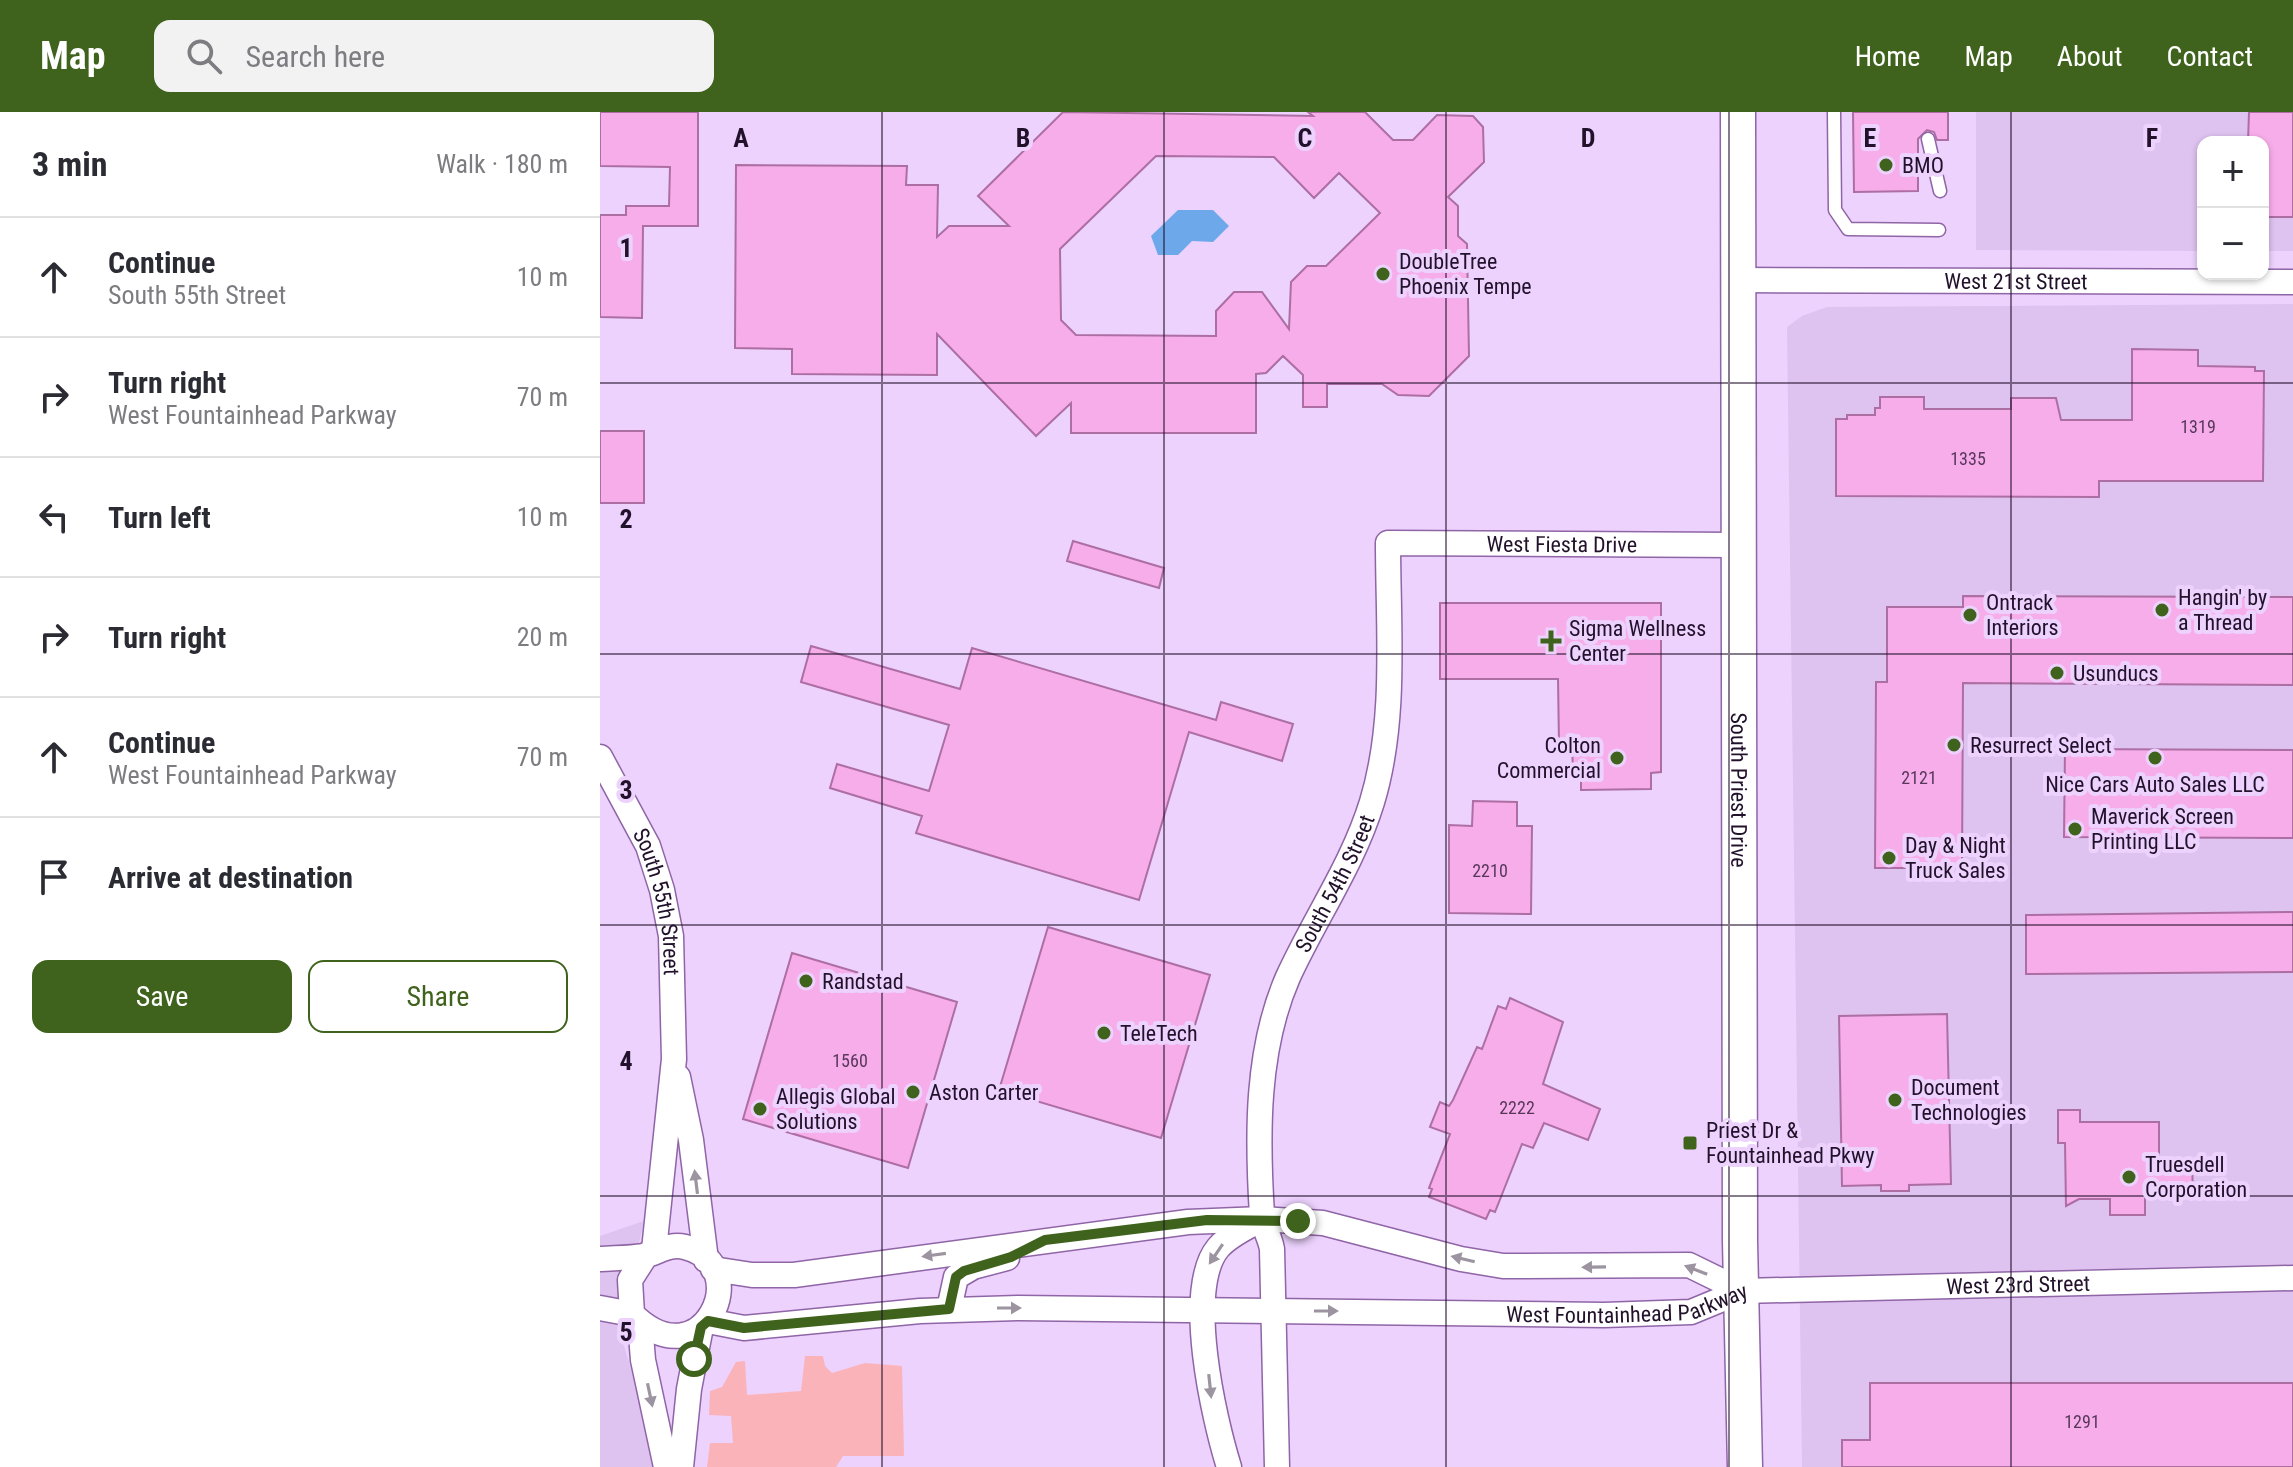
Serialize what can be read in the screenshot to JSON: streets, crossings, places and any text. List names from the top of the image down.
{
  "streets": {
    "main road": ["South Priest Drive"],
    "street": [
      "West 21st Street",
      "West Fiesta Drive",
      "South 54th Street",
      "South 55th Street",
      "West 23rd Street",
      "West Fountainhead Parkway"
    ]
  },
  "crossings": [
    ["West 21st Street", "South Priest Drive"],
    ["West Fiesta Drive", "South Priest Drive"],
    ["West Fiesta Drive", "South 54th Street"],
    ["South Priest Drive", "West 23rd Street"],
    ["South Priest Drive", "West Fountainhead Parkway"],
    ["South 54th Street", "West Fountainhead Parkway"],
    ["South 55th Street", "West Fountainhead Parkway"],
    ["West 23rd Street", "West Fountainhead Parkway"]
  ],
  "places": {
    "other": [
      "BMO",
      "DoubleTree Phoenix Tempe",
      "Hangin' by a Thread",
      "Ontrack Interiors",
      "Usunducs",
      "Resurrect Select",
      "Colton Commercial",
      "Nice Cars Auto Sales LLC",
      "Maverick Screen Printing LLC",
      "Day & Night Truck Sales",
      "Randstad",
      "TeleTech",
      "Aston Carter",
      "Document Technologies",
      "Allegis Global Solutions",
      "Truesdell Corporation"
    ],
    "health": ["Sigma Wellness Center"],
    "transit": ["Priest Dr & Fountainhead Pkwy"]
  },
  "house_numbers": [
    "1319",
    "1335",
    "2121",
    "2210",
    "1560",
    "2222",
    "1291"
  ],
  "page": {
    "header": "Map",
    "search": "Search here",
    "nav": [
      "Home",
      "Map",
      "About",
      "Contact"
    ],
    "heading": ["3 min", "Walk · 180 m"],
    "map_buttons": ["+", "−"],
    "list": [
      ["Continue", "South 55th Street", "10 m"],
      ["Turn right", "West Fountainhead Parkway", "70 m"],
      ["Turn left", "10 m"],
      ["Turn right", "20 m"],
      ["Continue", "West Fountainhead Parkway", "70 m"],
      "Arrive at destination"
    ],
    "buttons": ["Save", "Share"]
  },
  "grid": {
    "columns": [
      "A",
      "B",
      "C",
      "D",
      "E",
      "F"
    ],
    "rows": [
      "1",
      "2",
      "3",
      "4",
      "5"
    ]
  }
}
